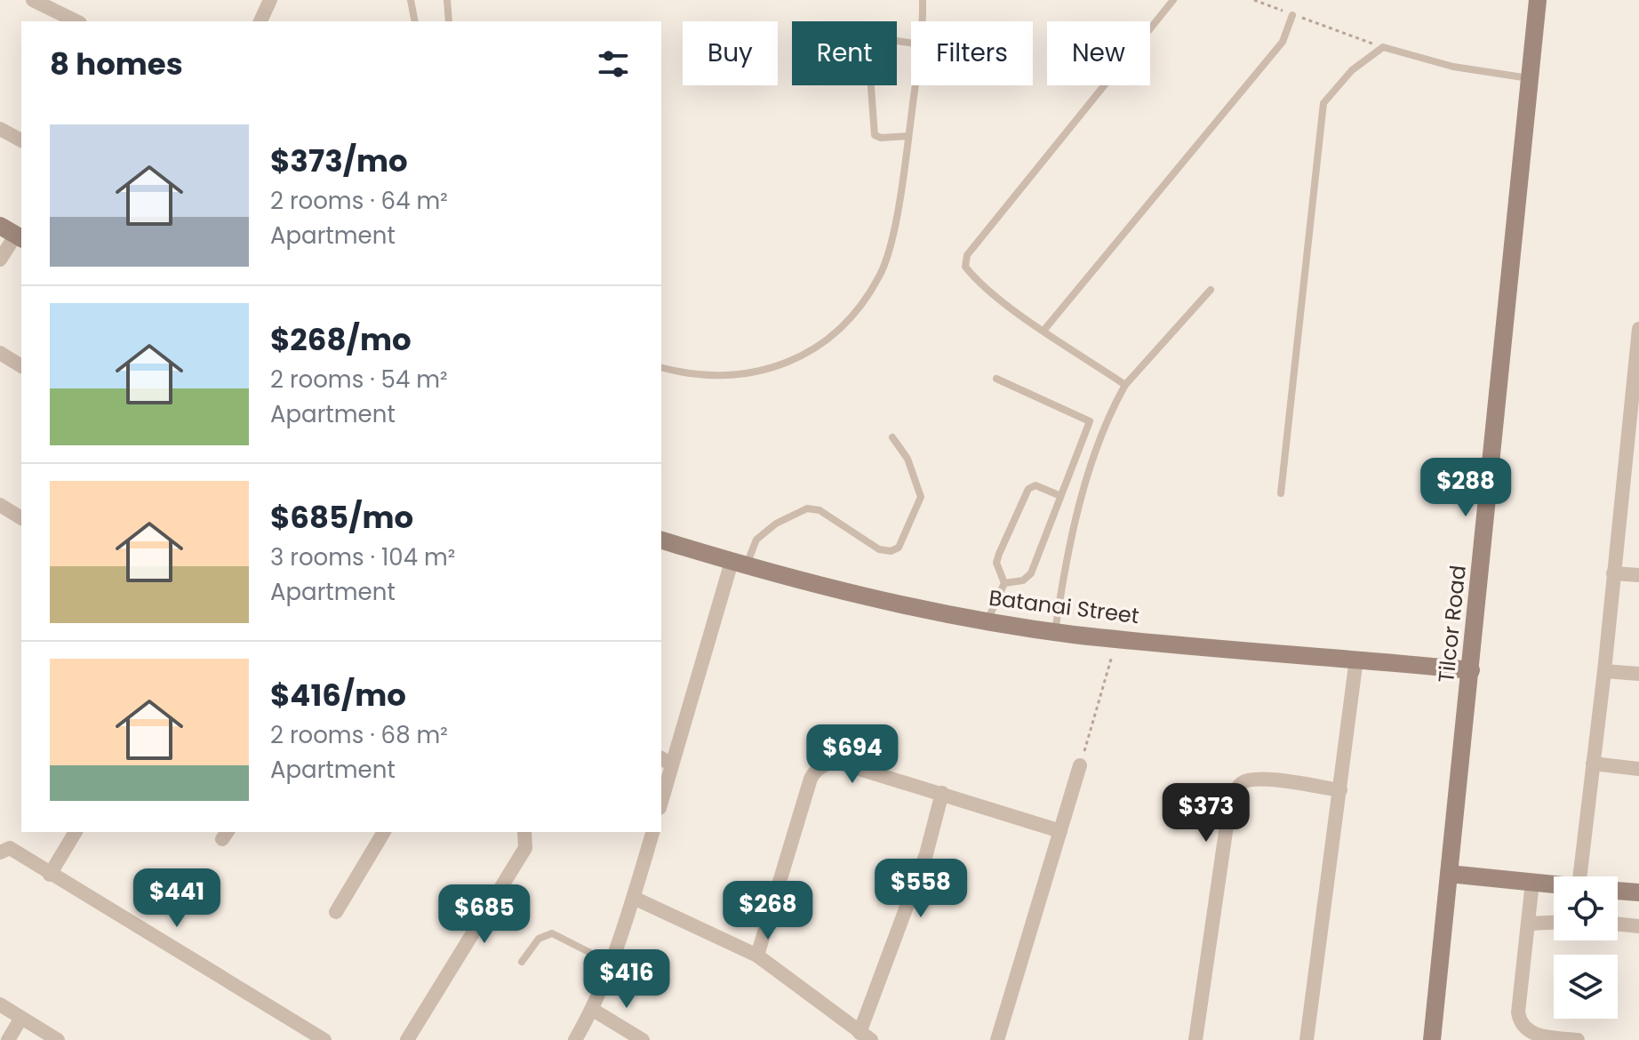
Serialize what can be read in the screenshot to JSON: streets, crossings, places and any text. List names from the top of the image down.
{
  "streets": {
    "street": ["Batanai Street", "Tilcor Road"]
  },
  "crossings": [
    ["Batanai Street", "Tilcor Road"]
  ],
  "page": {
    "chip": [
      "Buy",
      "Rent",
      "Filters",
      "New"
    ],
    "heading": "8 homes",
    "list": [
      {
        "name": "$373/mo",
        "note": "2 rooms · 64 m² · Apartment"
      },
      {
        "name": "$268/mo",
        "note": "2 rooms · 54 m² · Apartment"
      },
      {
        "name": "$685/mo",
        "note": "3 rooms · 104 m² · Apartment"
      },
      {
        "name": "$416/mo",
        "note": "2 rooms · 68 m² · Apartment"
      }
    ],
    "price": [
      "$288",
      "$694",
      "$373",
      "$558",
      "$441",
      "$268",
      "$685",
      "$416"
    ]
  }
}
